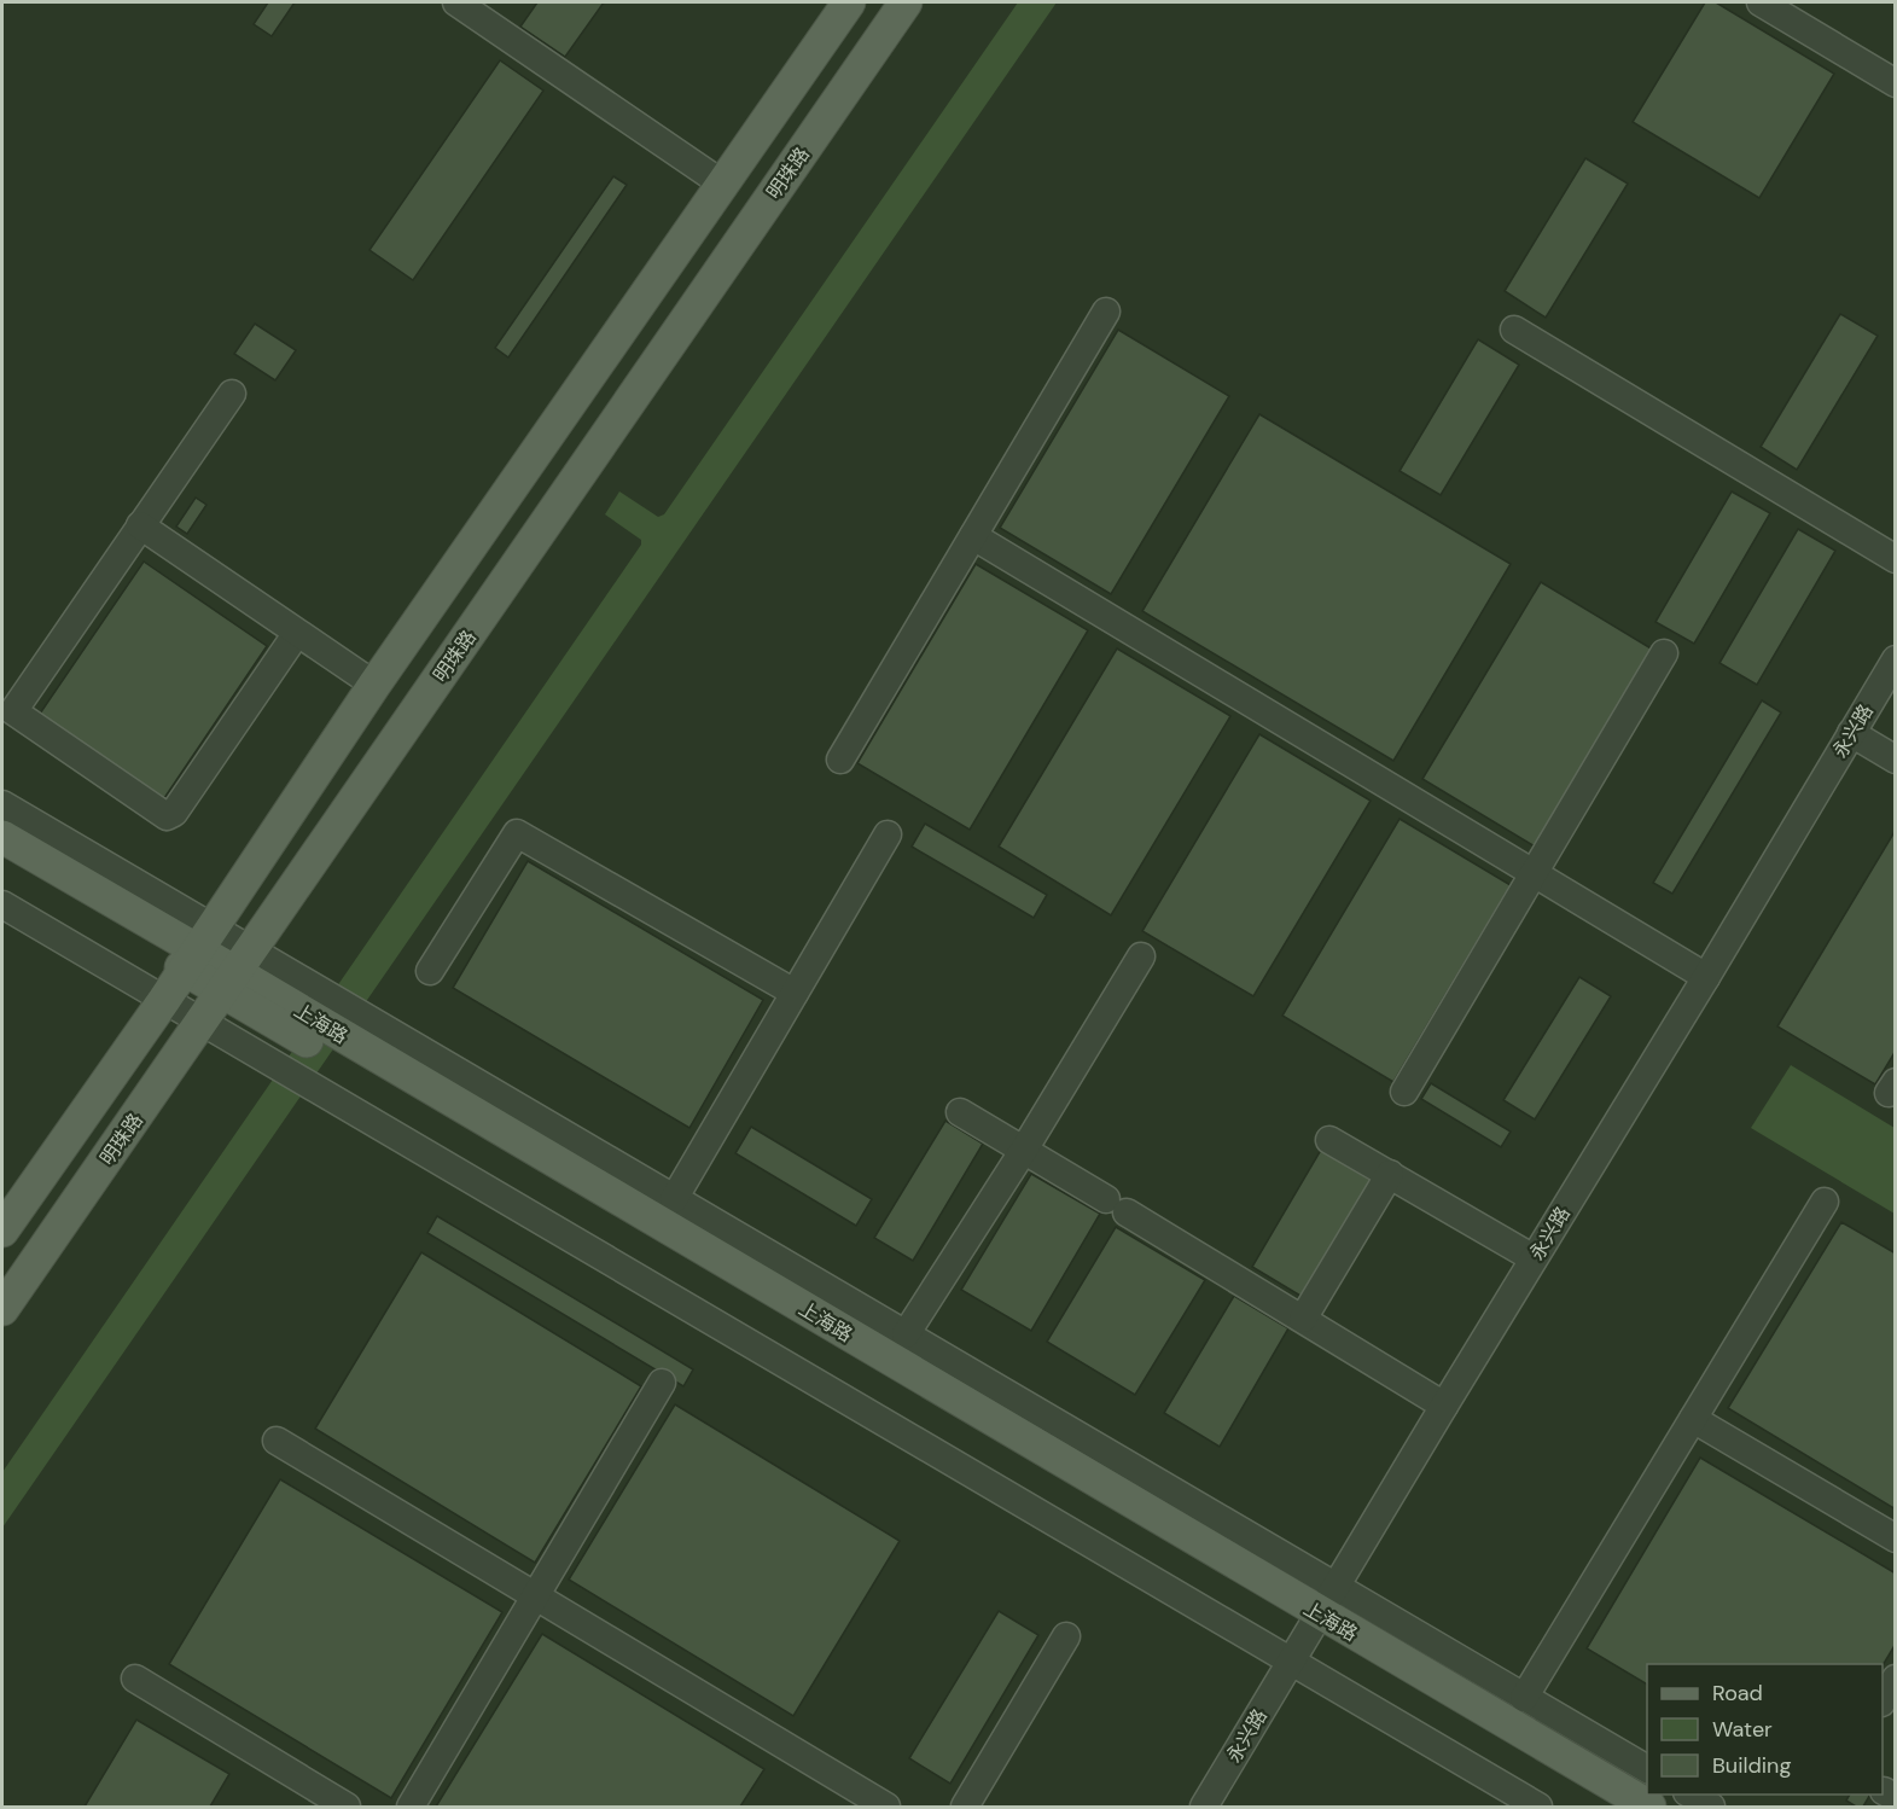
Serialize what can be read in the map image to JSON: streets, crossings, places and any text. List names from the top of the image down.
{
  "streets": {
    "main road": ["明珠路", "上海路"],
    "street": ["永兴路"]
  },
  "crossings": [
    ["明珠路", "上海路"],
    ["永兴路", "上海路"]
  ],
  "legend": ["Road", "Water", "Building"]
}
